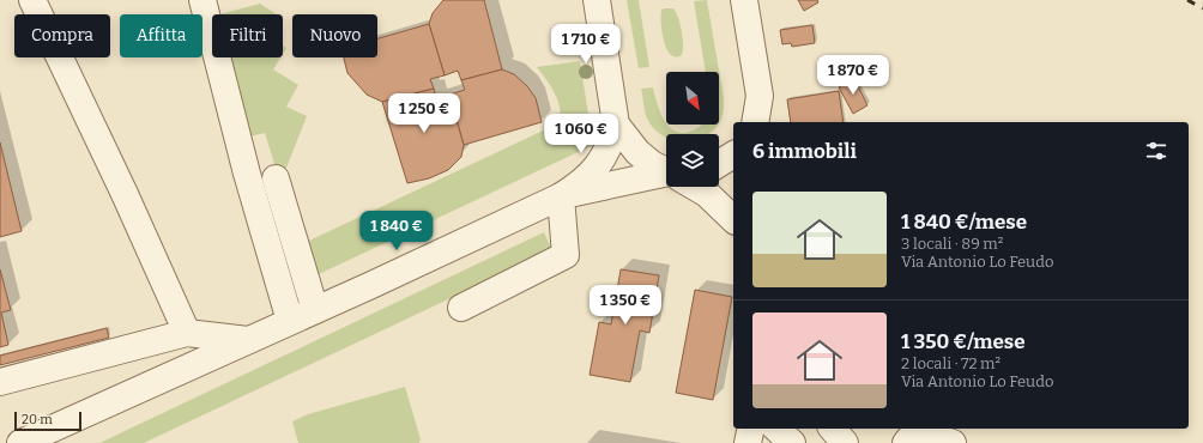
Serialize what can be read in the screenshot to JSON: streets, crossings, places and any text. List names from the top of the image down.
{
  "scale_bar": "20 m",
  "north": "bottom right",
  "page": {
    "chip": [
      "Compra",
      "Affitta",
      "Filtri",
      "Nuovo"
    ],
    "price": [
      "1 710 €",
      "1 870 €",
      "1 250 €",
      "1 060 €",
      "1 840 €",
      "1 350 €"
    ],
    "heading": "6 immobili",
    "list": [
      {
        "name": "1 840 €/mese",
        "note": "3 locali · 89 m² · Via Antonio Lo Feudo"
      },
      {
        "name": "1 350 €/mese",
        "note": "2 locali · 72 m² · Via Antonio Lo Feudo"
      }
    ],
    "scale": "20 m"
  }
}
